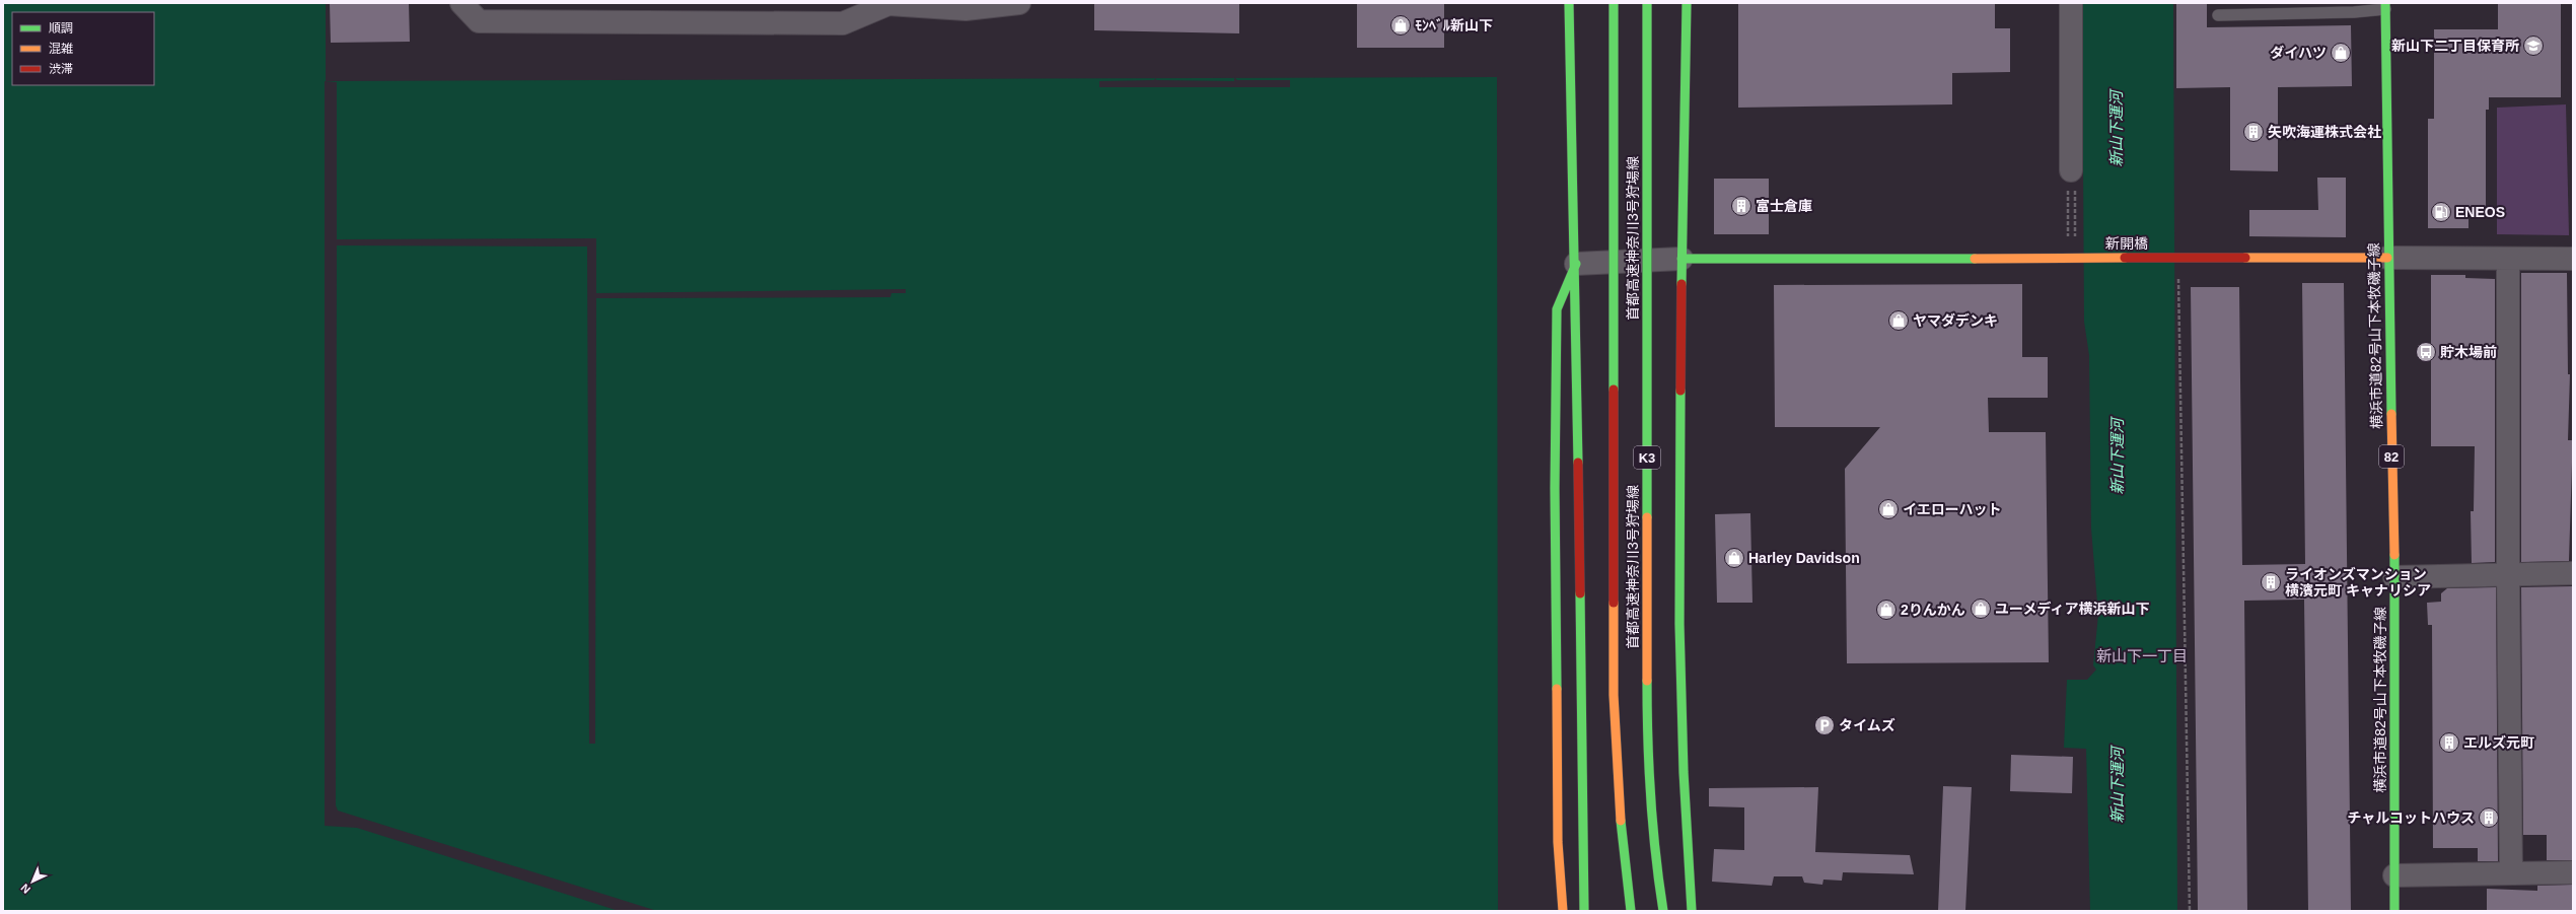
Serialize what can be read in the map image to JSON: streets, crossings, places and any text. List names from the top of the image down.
{
  "streets": {
    "main road": [
      "首都高速神奈川3号狩場線",
      "新開橋",
      "横浜市道82号山下本牧磯子線",
      "82",
      "K3"
    ]
  },
  "crossings": [
    ["新開橋", "横浜市道82号山下本牧磯子線"]
  ],
  "districts": ["新山下一丁目"],
  "water": ["新山下運河"],
  "places": {
    "shop": [
      "ﾓﾝﾍﾞﾙ新山下",
      "ダイハツ",
      "ヤマダデンキ",
      "イエローハット",
      "Harley Davidson",
      "ユーメディア横浜新山下",
      "2りんかん"
    ],
    "school or university": ["新山下二丁目保育所"],
    "building": [
      "矢吹海運株式会社",
      "富士倉庫",
      "ライオンズマンション 横濱元町 キャナリシア",
      "エルズ元町",
      "チャルコットハウス"
    ],
    "fuel station": ["ENEOS"],
    "bus stop": ["貯木場前"],
    "parking": ["タイムズ"]
  },
  "legend": ["順調", "混雑", "渋滞"],
  "north": "bottom left"
}
